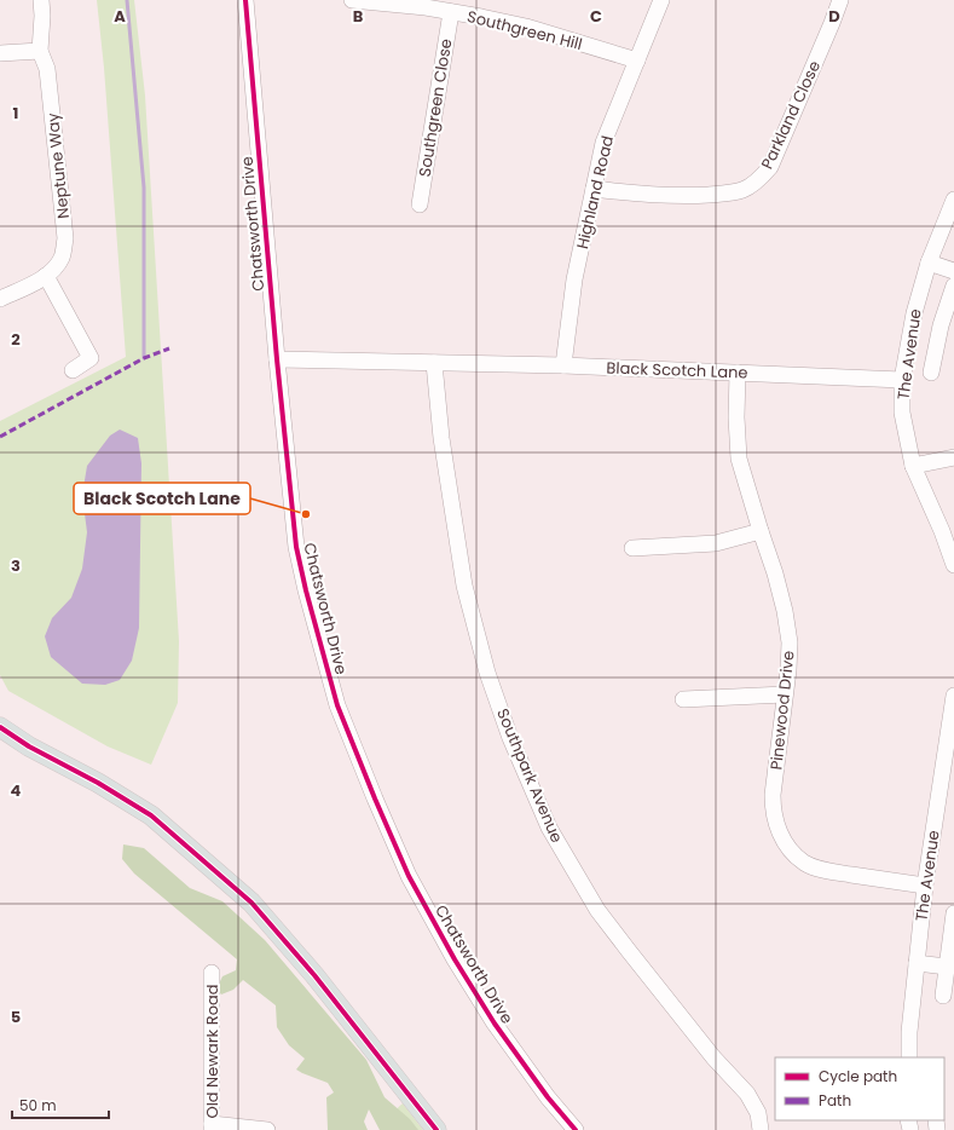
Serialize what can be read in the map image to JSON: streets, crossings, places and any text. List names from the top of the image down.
{
  "streets": {
    "street": [
      "Southgreen Hill",
      "Southgreen Close",
      "Parkland Close",
      "Neptune Way",
      "Highland Road",
      "Chatsworth Drive",
      "The Avenue",
      "Black Scotch Lane",
      "Pinewood Drive",
      "Southpark Avenue",
      "Old Newark Road"
    ]
  },
  "crossings": [
    ["Southgreen Hill", "Southgreen Close"],
    ["Southgreen Hill", "Highland Road"],
    ["Parkland Close", "Highland Road"],
    ["Highland Road", "Black Scotch Lane"],
    ["Chatsworth Drive", "Black Scotch Lane"],
    ["The Avenue", "Black Scotch Lane"],
    ["The Avenue", "Pinewood Drive"],
    ["Black Scotch Lane", "Pinewood Drive"],
    ["Black Scotch Lane", "Southpark Avenue"]
  ],
  "places": ["Black Scotch Lane"],
  "legend": ["Cycle path", "Path"],
  "scale_bar": "50 m",
  "grid": {
    "columns": [
      "A",
      "B",
      "C",
      "D"
    ],
    "rows": [
      "1",
      "2",
      "3",
      "4",
      "5"
    ]
  }
}
